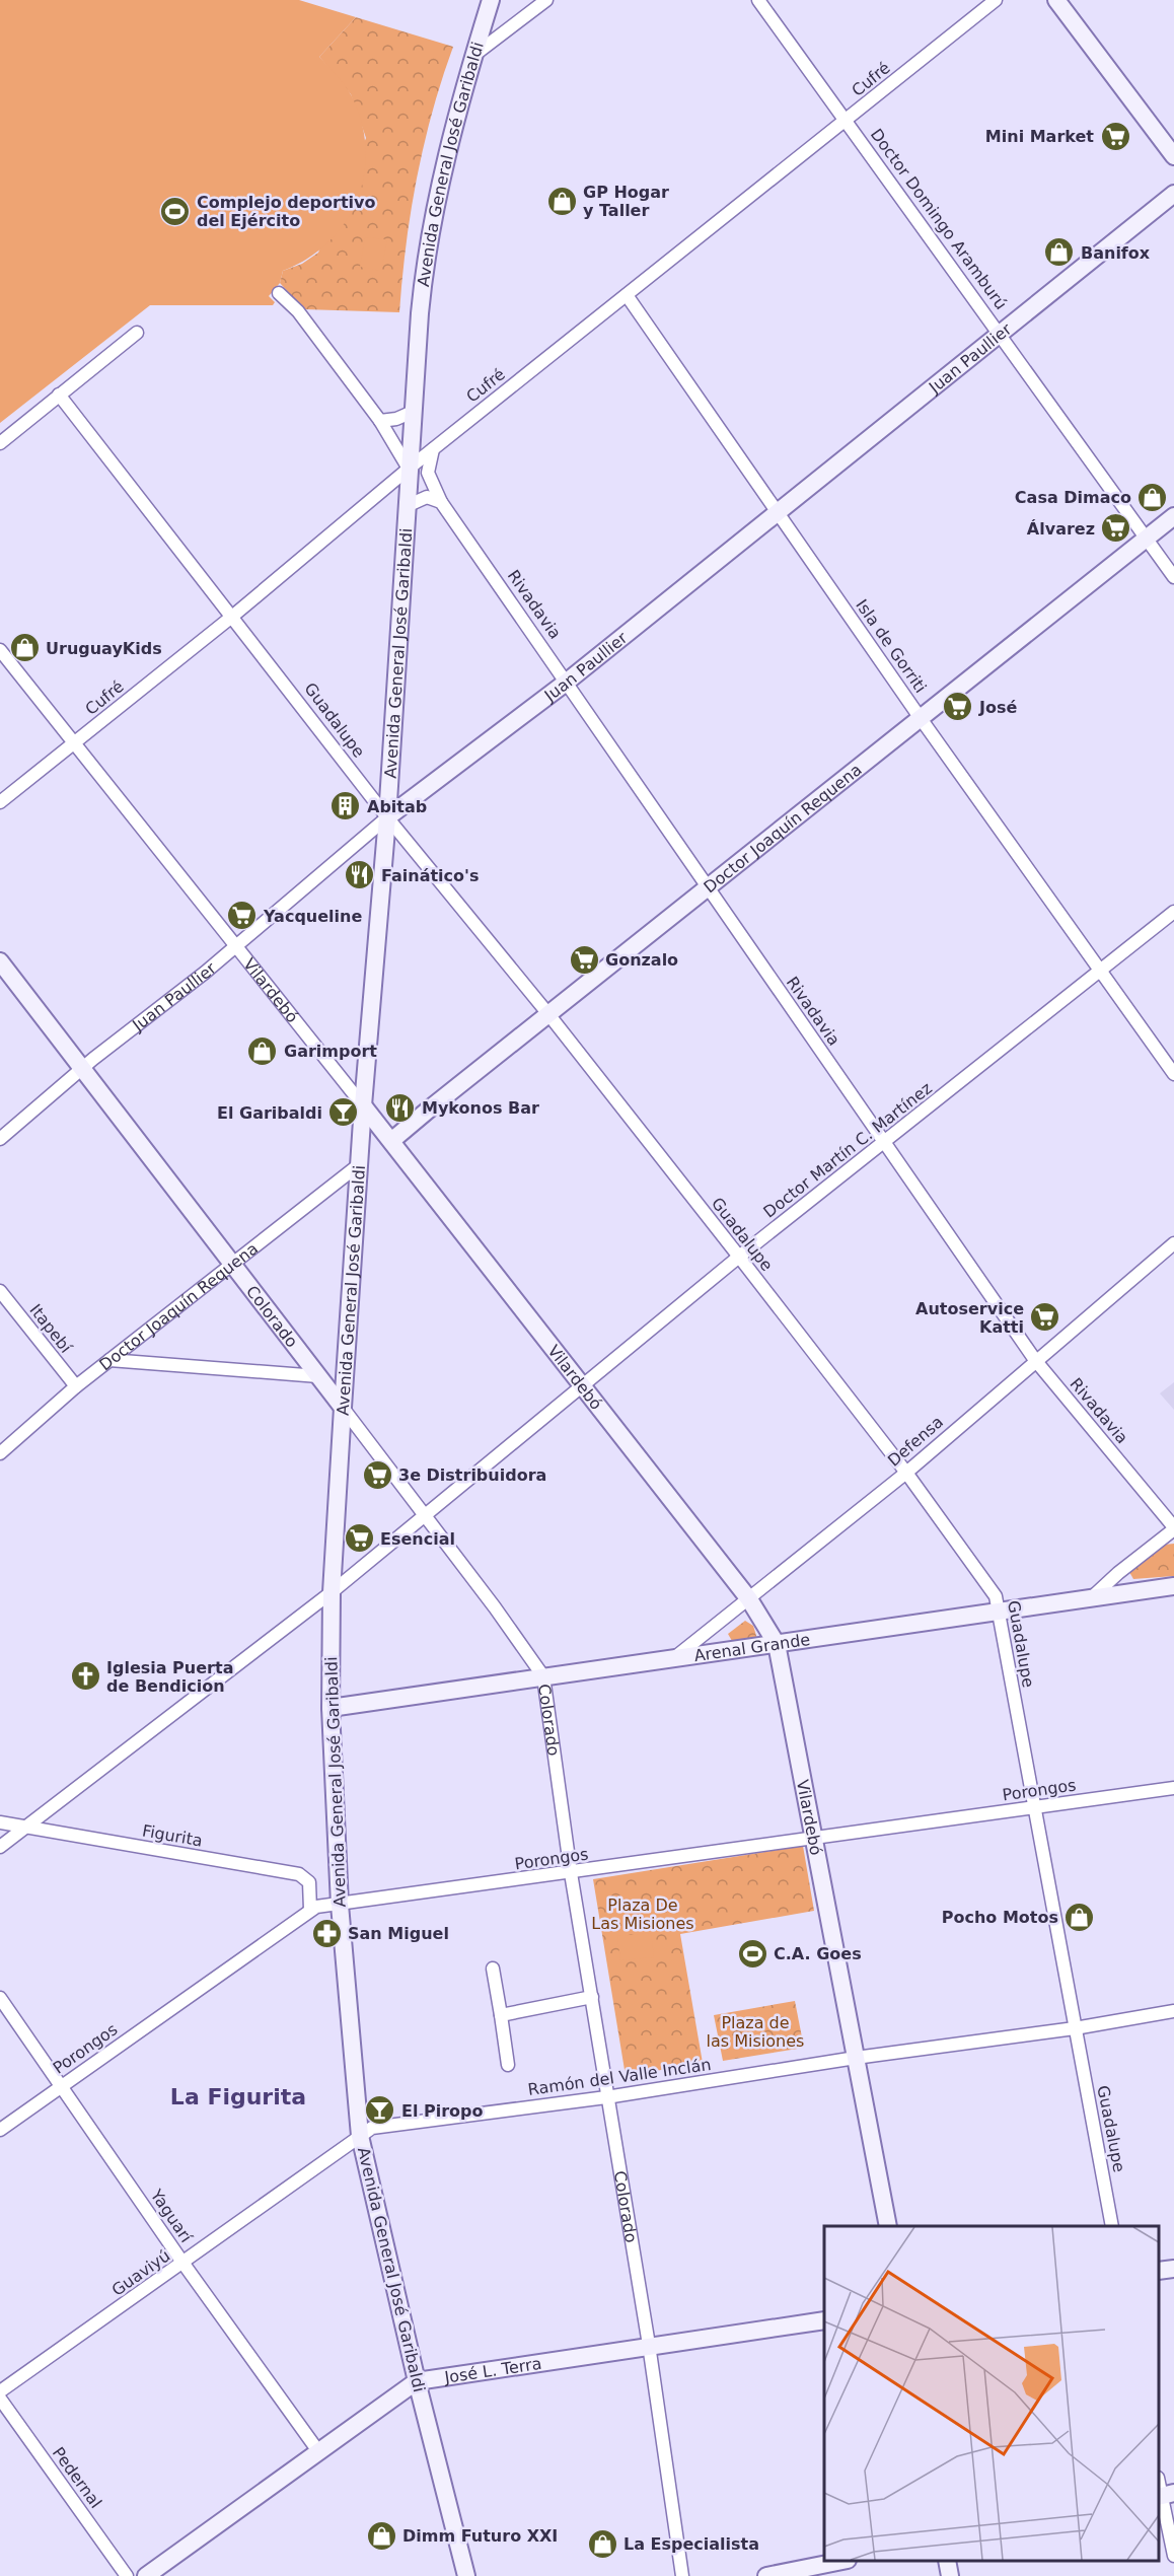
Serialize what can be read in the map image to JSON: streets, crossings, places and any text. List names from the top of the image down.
{
  "streets": {
    "street": [
      "Cufré",
      "Avenida General José Garibaldi",
      "Doctor Domingo Aramburú",
      "Juan Paullier",
      "Rivadavia",
      "Isla de Gorriti",
      "Guadalupe",
      "Doctor Joaquín Requena",
      "Vilardebó",
      "Doctor Martín C. Martínez",
      "Colorado",
      "Itapebí",
      "Defensa",
      "Arenal Grande",
      "Porongos",
      "Figurita",
      "Ramón del Valle Inclán",
      "Yaguarí",
      "Guaviyú",
      "José L. Terra",
      "Pedernal"
    ]
  },
  "crossings": [
    ["Cufré", "Avenida General José Garibaldi"],
    ["Cufré", "Doctor Domingo Aramburú"],
    ["Cufré", "Rivadavia"],
    ["Cufré", "Isla de Gorriti"],
    ["Cufré", "Guadalupe"],
    ["Cufré", "Vilardebó"],
    ["Avenida General José Garibaldi", "Juan Paullier"],
    ["Avenida General José Garibaldi", "Guadalupe"],
    ["Avenida General José Garibaldi", "Doctor Joaquín Requena"],
    ["Avenida General José Garibaldi", "Vilardebó"],
    ["Avenida General José Garibaldi", "Doctor Martín C. Martínez"],
    ["Avenida General José Garibaldi", "Colorado"],
    ["Avenida General José Garibaldi", "Arenal Grande"],
    ["Avenida General José Garibaldi", "Porongos"],
    ["Avenida General José Garibaldi", "Ramón del Valle Inclán"],
    ["Avenida General José Garibaldi", "Guaviyú"],
    ["Avenida General José Garibaldi", "José L. Terra"],
    ["Doctor Domingo Aramburú", "Juan Paullier"],
    ["Doctor Domingo Aramburú", "Doctor Joaquín Requena"],
    ["Juan Paullier", "Rivadavia"],
    ["Juan Paullier", "Isla de Gorriti"],
    ["Juan Paullier", "Guadalupe"],
    ["Juan Paullier", "Vilardebó"],
    ["Juan Paullier", "Colorado"],
    ["Rivadavia", "Doctor Joaquín Requena"],
    ["Rivadavia", "Doctor Martín C. Martínez"],
    ["Rivadavia", "Defensa"],
    ["Isla de Gorriti", "Doctor Joaquín Requena"],
    ["Isla de Gorriti", "Doctor Martín C. Martínez"],
    ["Guadalupe", "Doctor Joaquín Requena"],
    ["Guadalupe", "Doctor Martín C. Martínez"],
    ["Guadalupe", "Defensa"],
    ["Guadalupe", "Arenal Grande"],
    ["Guadalupe", "Porongos"],
    ["Guadalupe", "Ramón del Valle Inclán"],
    ["Doctor Joaquín Requena", "Vilardebó"],
    ["Doctor Joaquín Requena", "Colorado"],
    ["Doctor Joaquín Requena", "Itapebí"],
    ["Vilardebó", "Doctor Martín C. Martínez"],
    ["Vilardebó", "Defensa"],
    ["Vilardebó", "Arenal Grande"],
    ["Vilardebó", "Porongos"],
    ["Vilardebó", "Ramón del Valle Inclán"],
    ["Doctor Martín C. Martínez", "Colorado"],
    ["Doctor Martín C. Martínez", "Figurita"],
    ["Colorado", "Arenal Grande"],
    ["Colorado", "Porongos"],
    ["Colorado", "Ramón del Valle Inclán"],
    ["Colorado", "José L. Terra"],
    ["Defensa", "Arenal Grande"],
    ["Porongos", "Figurita"],
    ["Porongos", "Yaguarí"],
    ["Ramón del Valle Inclán", "Guaviyú"],
    ["Yaguarí", "Guaviyú"],
    ["Yaguarí", "José L. Terra"]
  ],
  "districts": ["La Figurita"],
  "parks": ["Plaza De Las Misiones", "Plaza de las Misiones"],
  "places": {
    "supermarket": [
      "Mini Market",
      "Álvarez",
      "José",
      "Yacqueline",
      "Gonzalo",
      "Autoservice Katti",
      "3e Distribuidora",
      "Esencial"
    ],
    "shop": [
      "GP Hogar y Taller",
      "Banifox",
      "Casa Dimaco",
      "UruguayKids",
      "Garimport",
      "Pocho Motos",
      "Dimm Futuro XXI",
      "La Especialista"
    ],
    "sports": ["Complejo deportivo del Ejército", "C.A. Goes"],
    "building": ["Abitab"],
    "restaurant": ["Fainático's", "Mykonos Bar"],
    "bar": ["El Garibaldi", "El Piropo"],
    "church": ["Iglesia Puerta de Bendicion"],
    "pharmacy": ["San Miguel"]
  }
}
